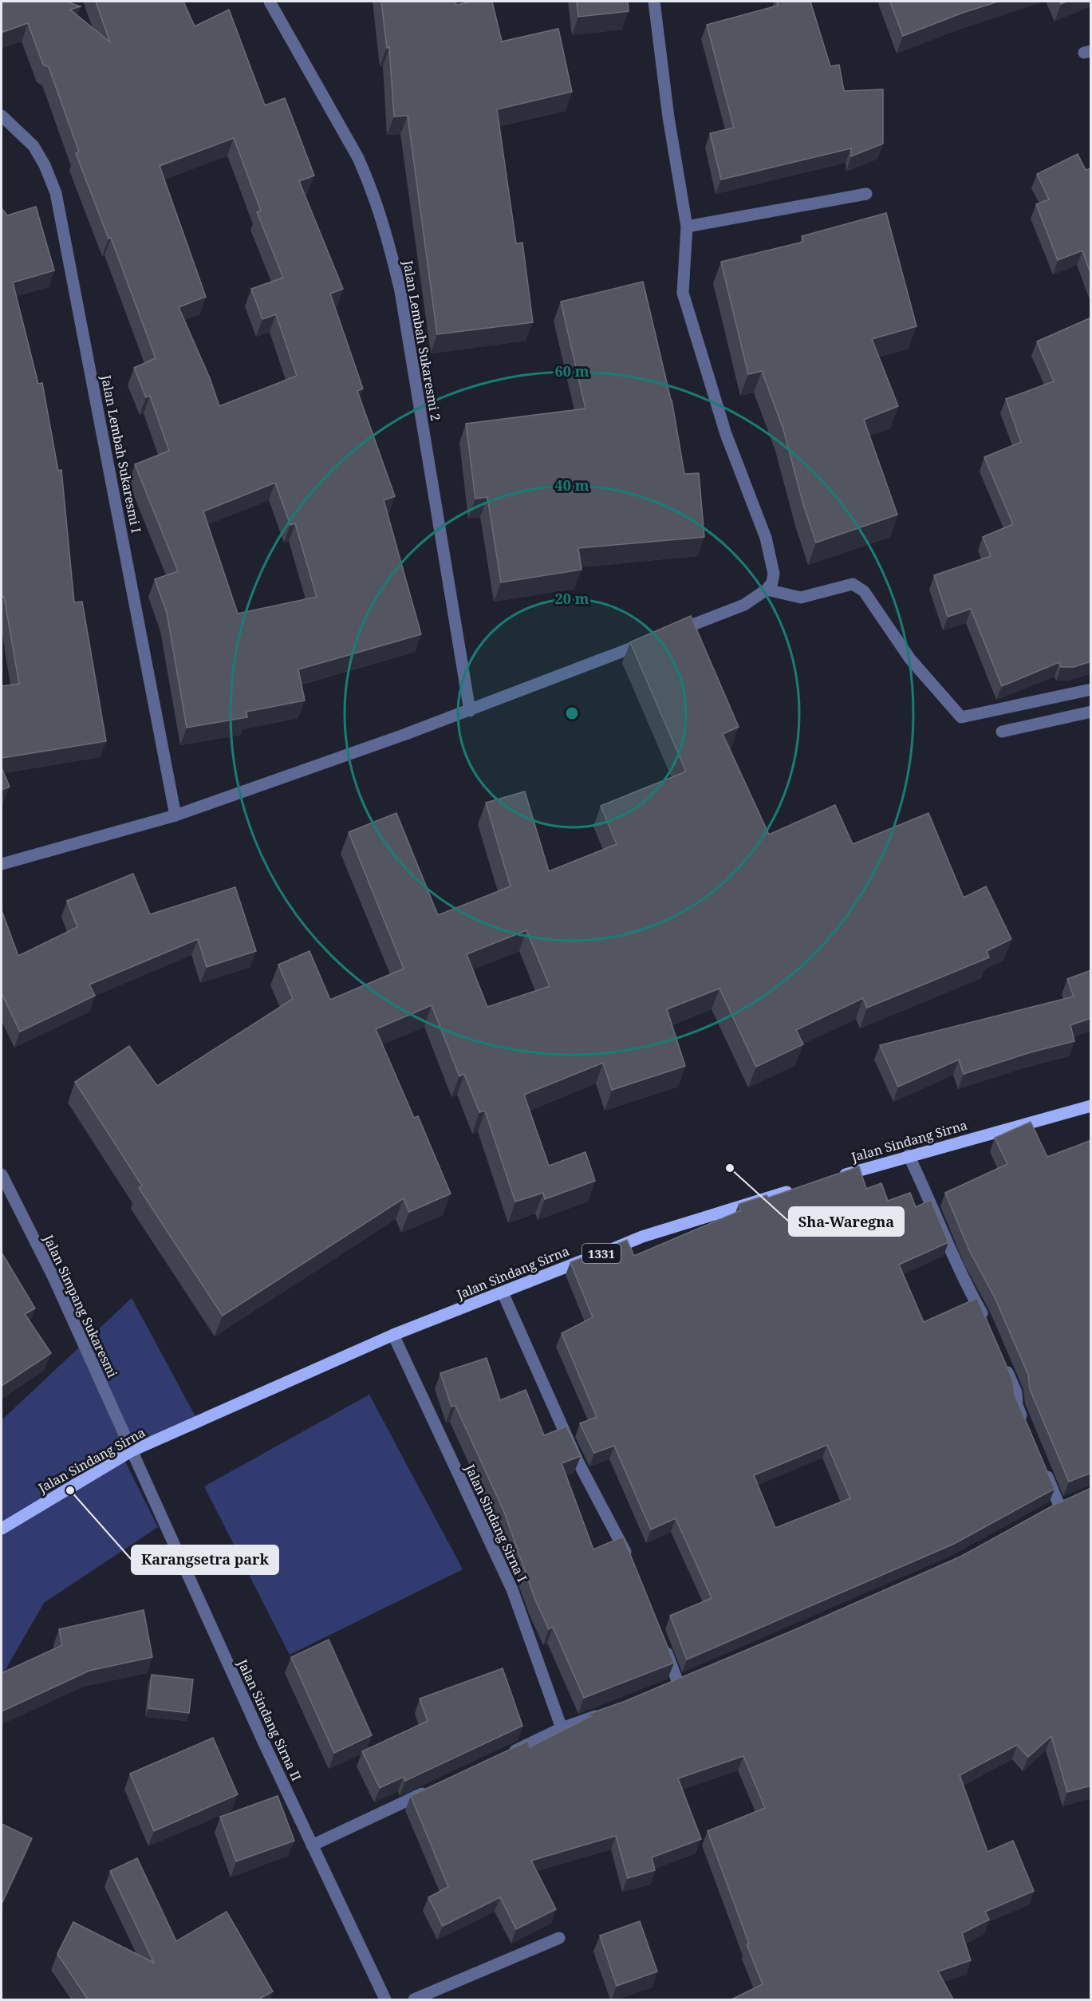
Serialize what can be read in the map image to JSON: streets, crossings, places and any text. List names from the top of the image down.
{
  "streets": {
    "main road": ["Jalan Sindang Sirna", "1331"],
    "street": [
      "Jalan Lembah Sukaresmi 2",
      "Jalan Lembah Sukaresmi I",
      "Jalan Simpang Sukaresmi",
      "Jalan Sindang Sirna I",
      "Jalan Sindang Sirna II"
    ]
  },
  "crossings": [
    ["Jalan Sindang Sirna", "Jalan Simpang Sukaresmi"],
    ["Jalan Sindang Sirna", "Jalan Sindang Sirna I"],
    ["Jalan Sindang Sirna", "Jalan Sindang Sirna II"],
    ["Jalan Simpang Sukaresmi", "Jalan Sindang Sirna II"]
  ],
  "places": ["Sha-Waregna", "Karangsetra park"],
  "rings": ["60 m", "40 m", "20 m"]
}
